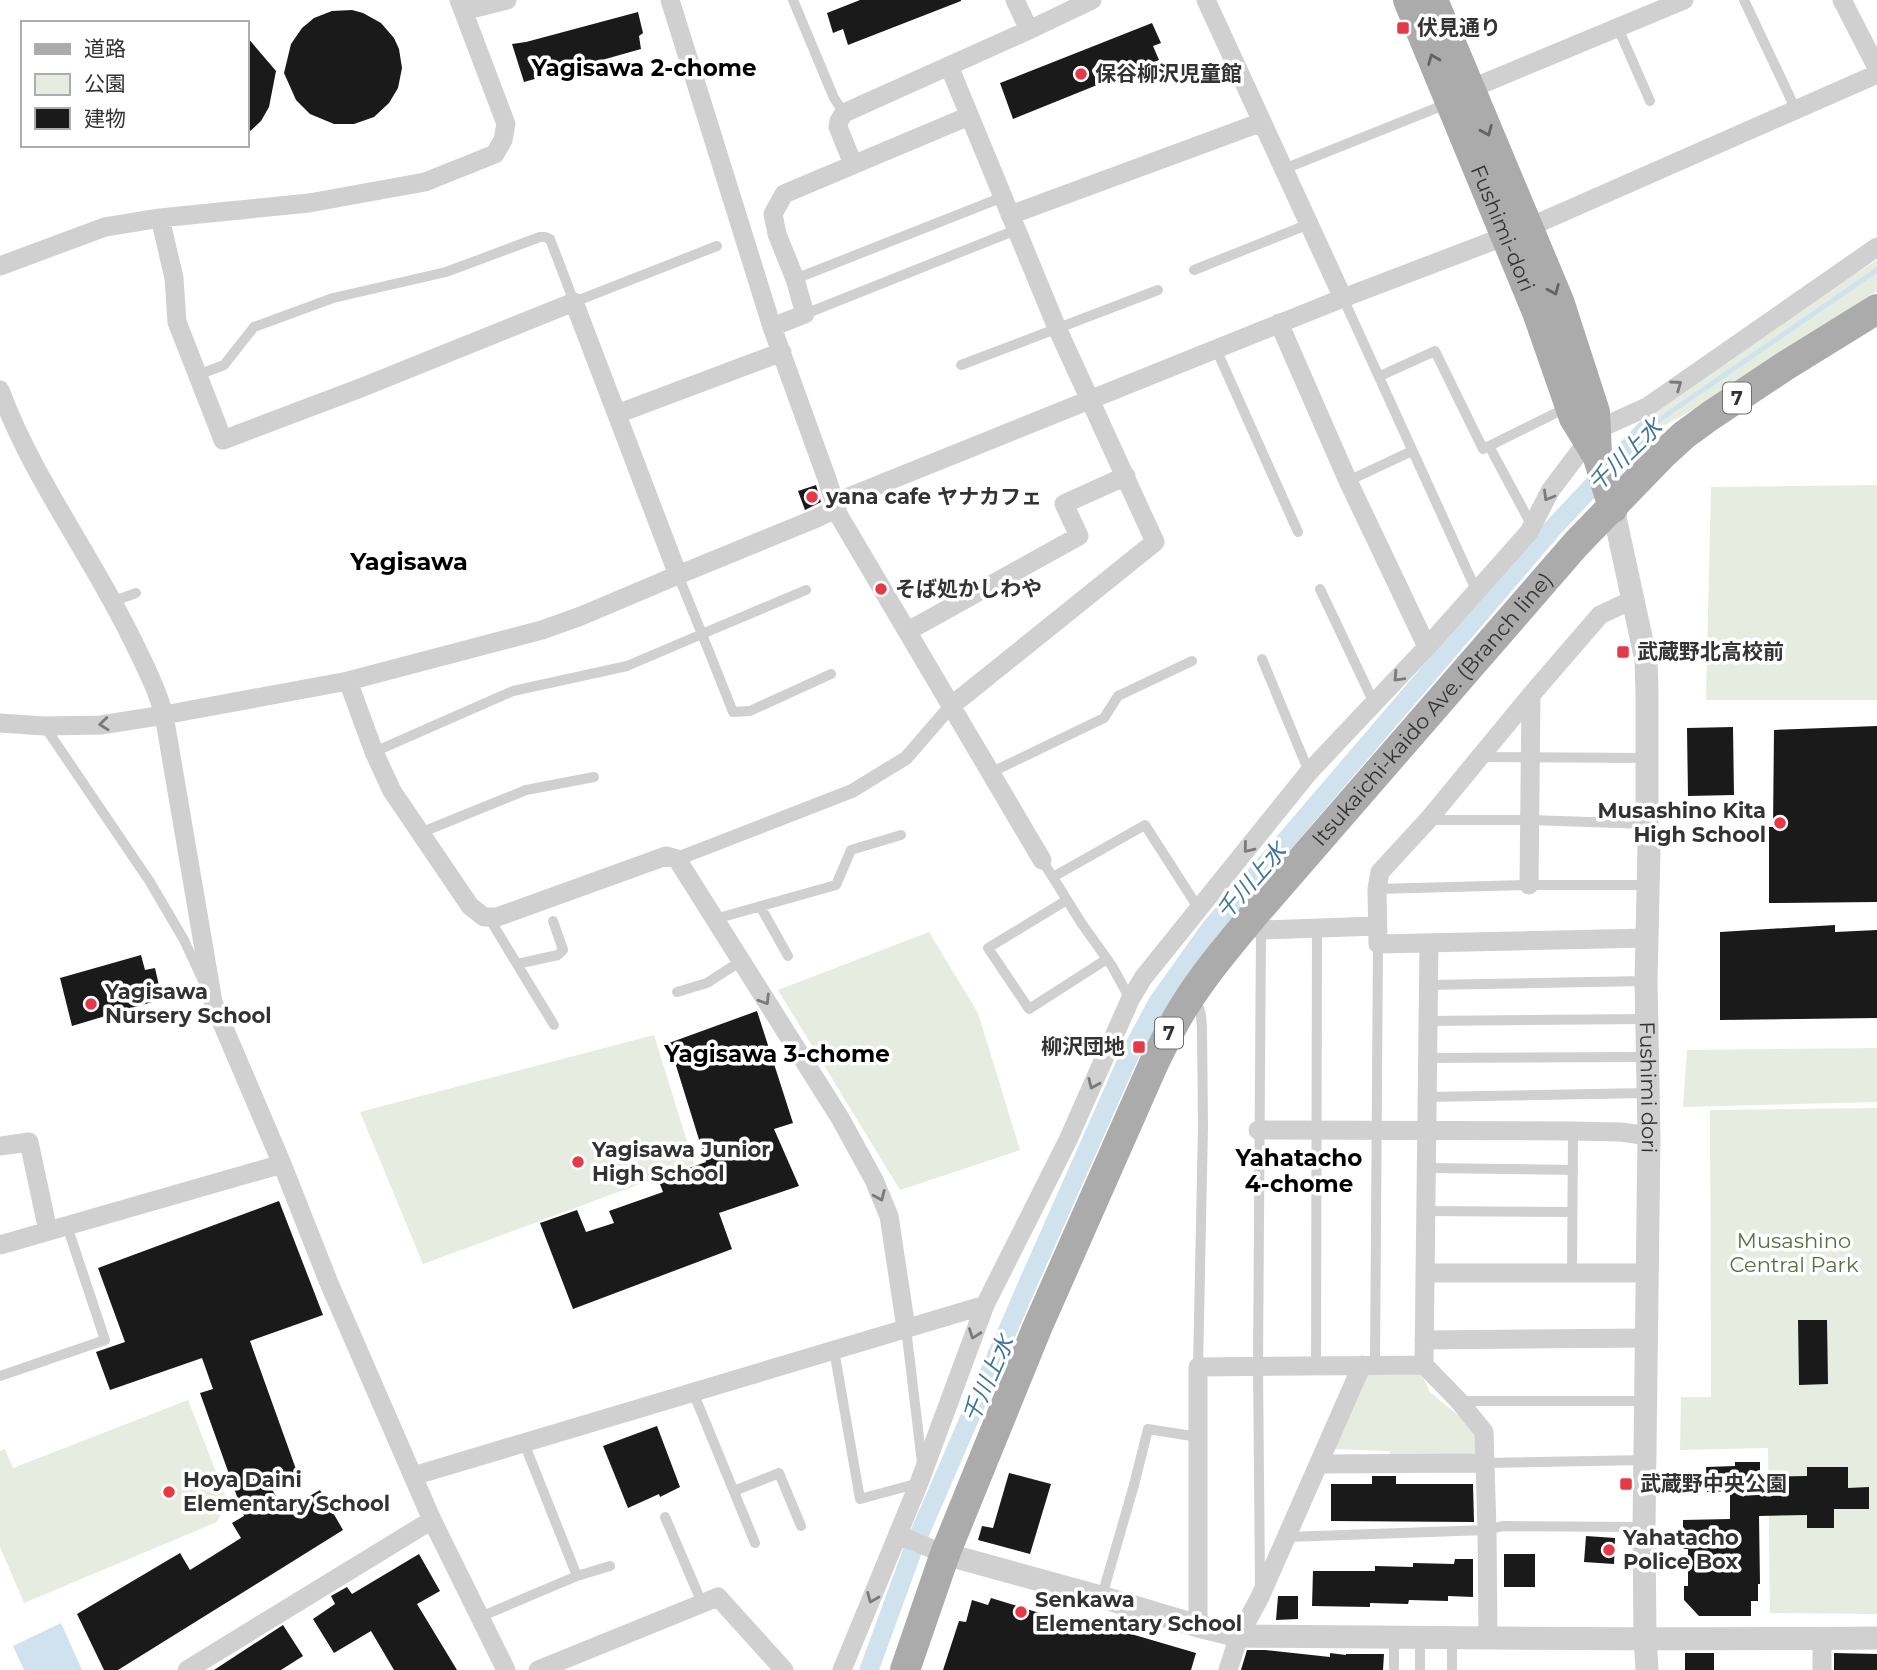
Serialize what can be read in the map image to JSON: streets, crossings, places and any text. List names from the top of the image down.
{
  "streets": {
    "main road": ["Fushimi-dori", "7", "Itsukaichi-kaido Ave. (Branch line)"],
    "street": ["Fushimi dori"]
  },
  "crossings": [
    ["Fushimi-dori", "Itsukaichi-kaido Ave. (Branch line)"],
    ["Fushimi-dori", "Fushimi dori"],
    ["Itsukaichi-kaido Ave. (Branch line)", "Fushimi dori"]
  ],
  "districts": [
    "Yagisawa 2-chome",
    "Yagisawa",
    "Yagisawa 3-chome",
    "Yahatacho 4-chome"
  ],
  "water": ["千川上水"],
  "parks": ["Musashino Central Park"],
  "places": {
    "transit": [
      "伏見通り",
      "武蔵野北高校前",
      "柳沢団地",
      "武蔵野中央公園"
    ],
    "other": [
      "保谷柳沢児童館",
      "yana cafe ヤナカフェ",
      "そば処かしわや",
      "Musashino Kita High School",
      "Yagisawa Nursery School",
      "Yagisawa Junior High School",
      "Hoya Daini Elementary School",
      "Yahatacho Police Box",
      "Senkawa Elementary School"
    ]
  },
  "legend": ["道路", "公園", "建物"]
}
